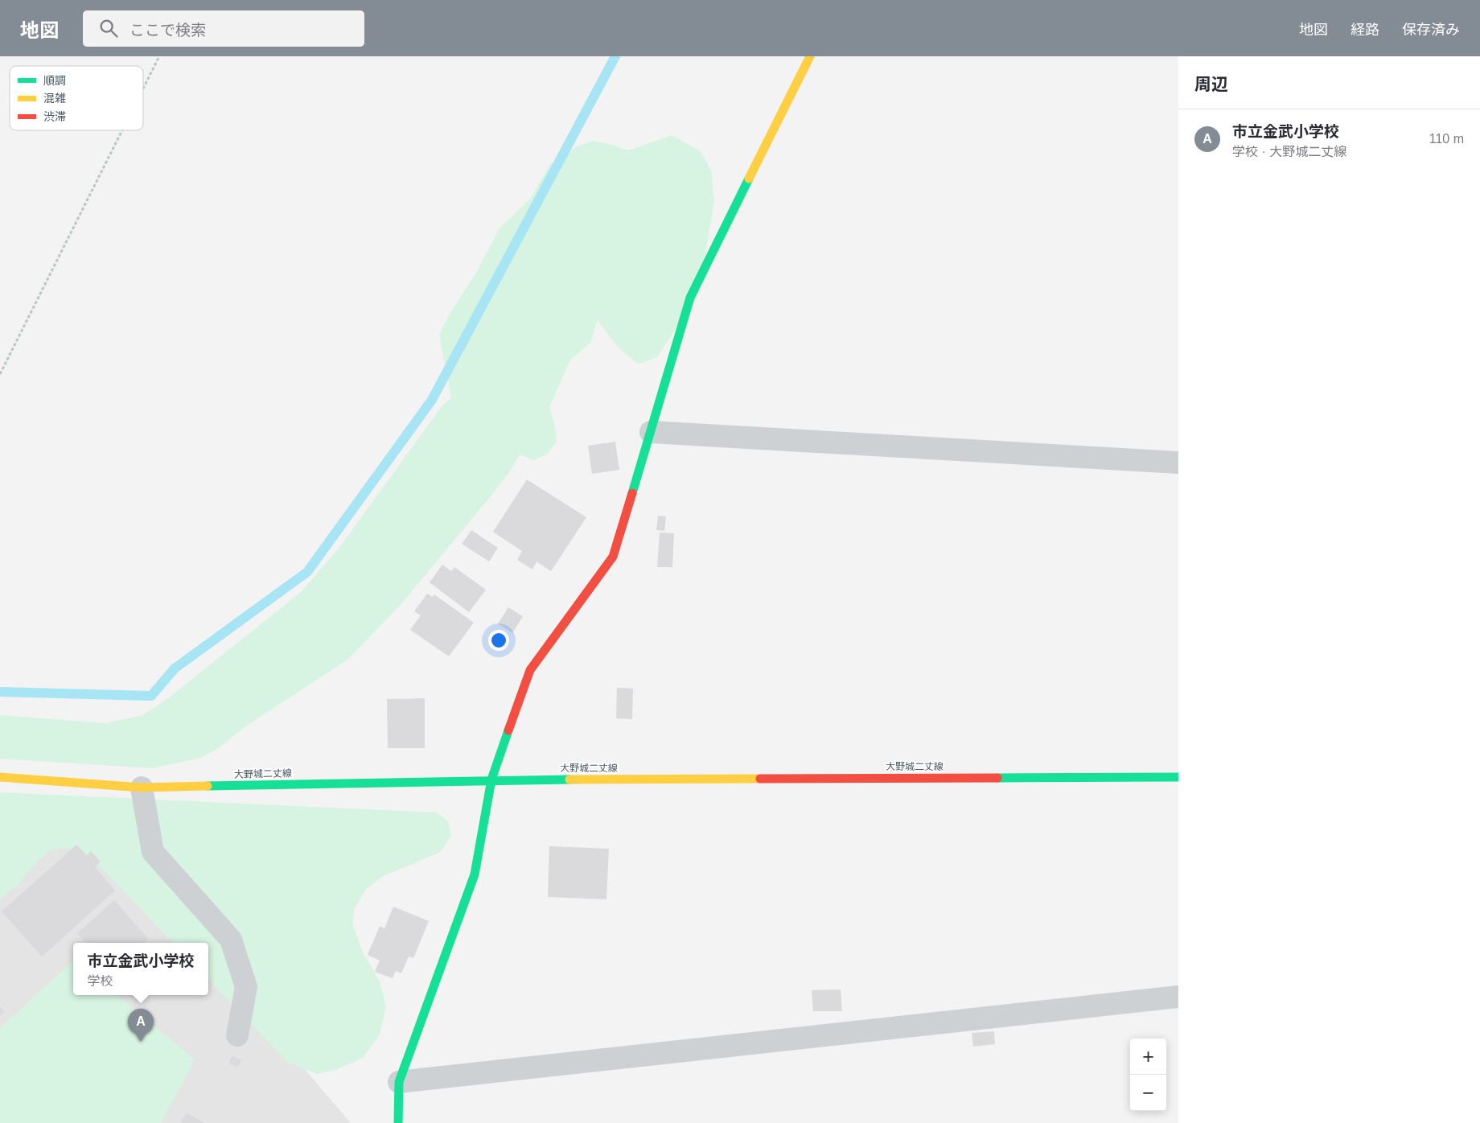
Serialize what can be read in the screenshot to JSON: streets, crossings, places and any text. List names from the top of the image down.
{
  "streets": {
    "main road": ["大野城二丈線"]
  },
  "legend": ["順調", "混雑", "渋滞"],
  "page": {
    "header": "地図",
    "search": "ここで検索",
    "nav": ["地図", "経路", "保存済み"],
    "heading": "周辺",
    "list": [
      {
        "mark": "A",
        "name": "市立金武小学校",
        "note": "学校 · 大野城二丈線",
        "value": "110 m"
      }
    ],
    "popup": ["市立金武小学校", "学校"],
    "pins": "A",
    "map_buttons": ["+", "−"]
  }
}
